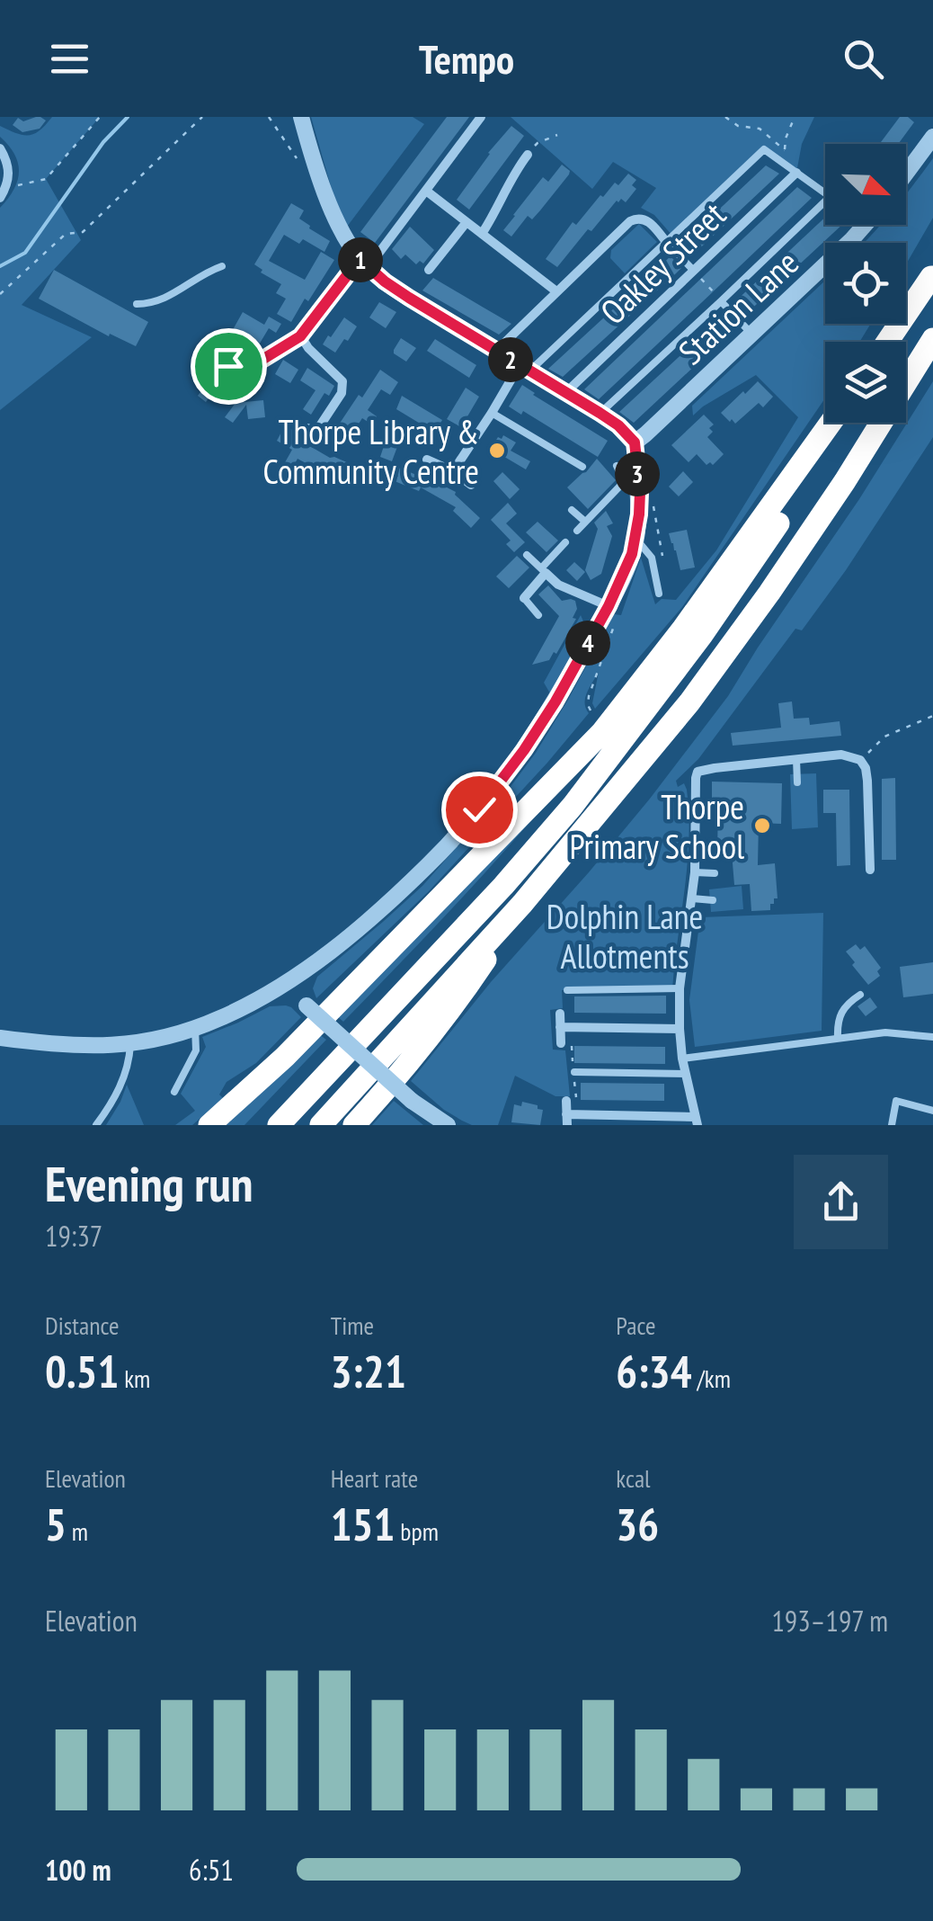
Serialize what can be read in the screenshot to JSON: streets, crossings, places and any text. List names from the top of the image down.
{
  "streets": {
    "street": ["Oakley Street", "Station Lane"]
  },
  "parks": ["Dolphin Lane Allotments"],
  "places": ["Thorpe Library & Community Centre", "Thorpe Primary School"],
  "north": "bottom right",
  "page": {
    "header": "Tempo",
    "pins": [
      "1",
      "2",
      "3",
      "4"
    ],
    "heading": ["Evening run", "19:37"],
    "stats": [
      ["Distance", "0.51 km"],
      ["Time", "3:21"],
      ["Pace", "6:34 /km"],
      ["Elevation", "5 m"],
      ["Heart rate", "151 bpm"],
      ["kcal", "36"]
    ],
    "chart": ["Elevation", "193–197 m"],
    "list": [
      {
        "name": "100 m",
        "note": "6:51"
      }
    ]
  }
}
